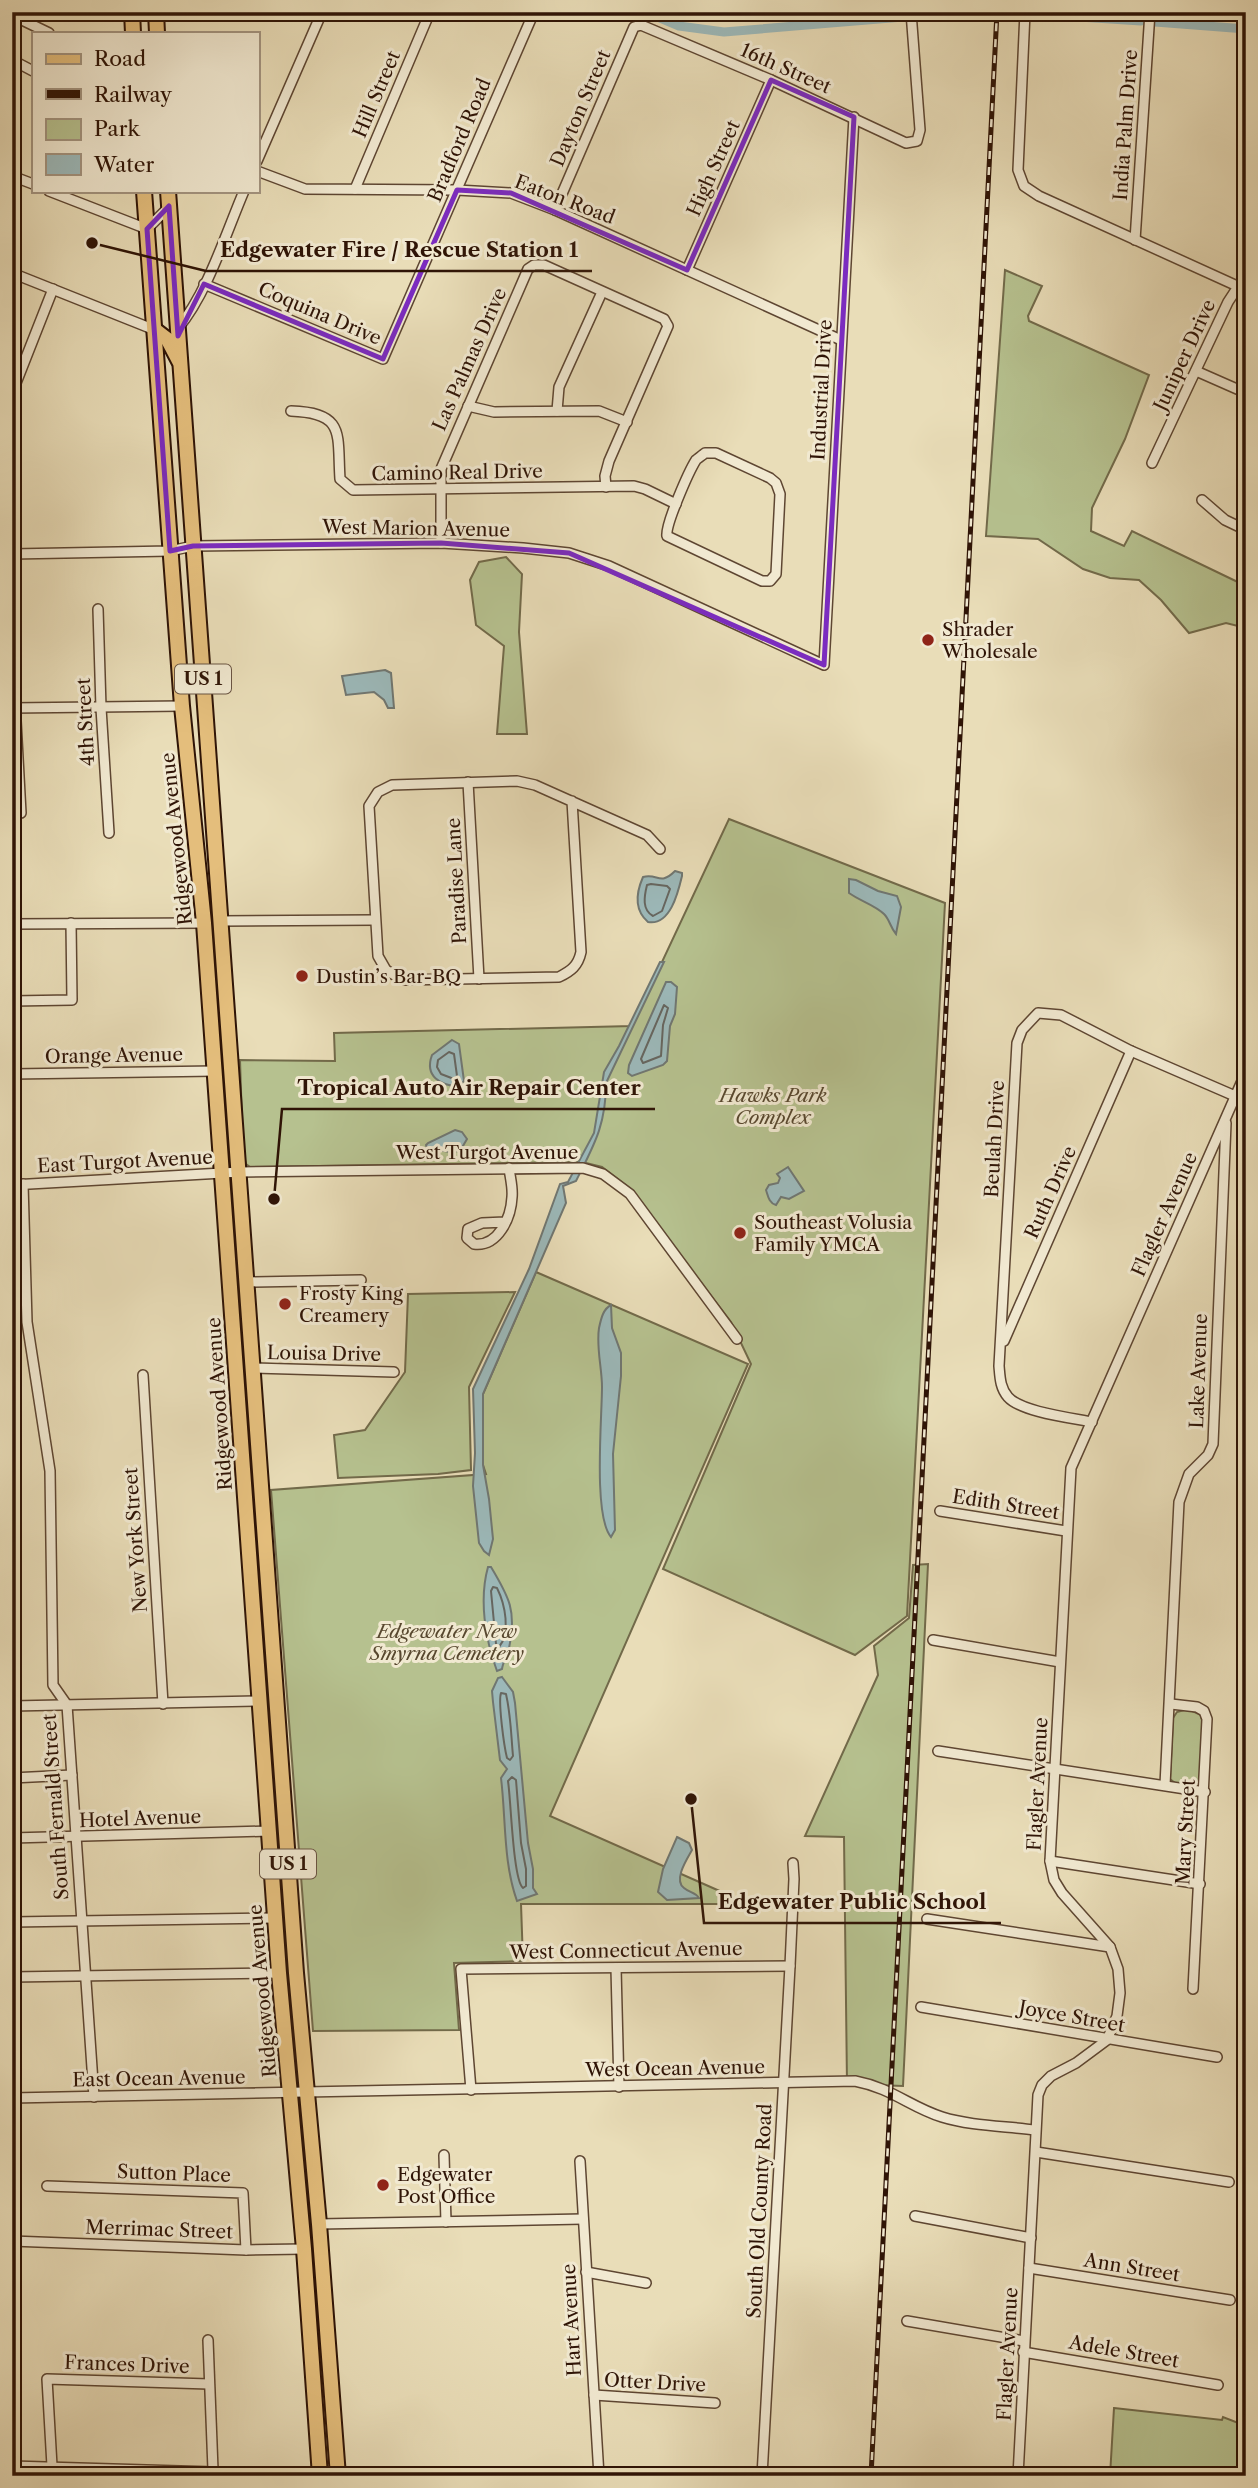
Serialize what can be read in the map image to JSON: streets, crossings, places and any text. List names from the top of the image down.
{
  "streets": {
    "main road": ["US 1", "Ridgewood Avenue"],
    "street": [
      "16th Street",
      "Hill Street",
      "Dayton Street",
      "India Palm Drive",
      "Bradford Road",
      "High Street",
      "Eaton Road",
      "Coquina Drive",
      "Juniper Drive",
      "Las Palmas Drive",
      "Industrial Drive",
      "Camino Real Drive",
      "West Marion Avenue",
      "4th Street",
      "Paradise Lane",
      "Orange Avenue",
      "Beulah Drive",
      "West Turgot Avenue",
      "East Turgot Avenue",
      "Ruth Drive",
      "Flagler Avenue",
      "Louisa Drive",
      "Lake Avenue",
      "Edith Street",
      "New York Street",
      "South Fernald Street",
      "Hotel Avenue",
      "Mary Street",
      "West Connecticut Avenue",
      "Joyce Street",
      "West Ocean Avenue",
      "East Ocean Avenue",
      "Sutton Place",
      "South Old County Road",
      "Merrimac Street",
      "Ann Street",
      "Hart Avenue",
      "Adele Street",
      "Frances Drive",
      "Otter Drive"
    ]
  },
  "crossings": [
    ["16th Street", "Dayton Street"],
    ["16th Street", "High Street"],
    ["16th Street", "Industrial Drive"],
    ["Hill Street", "Eaton Road"],
    ["Dayton Street", "Eaton Road"],
    ["Bradford Road", "Eaton Road"],
    ["Bradford Road", "Coquina Drive"],
    ["High Street", "Eaton Road"],
    ["Eaton Road", "Industrial Drive"],
    ["Las Palmas Drive", "Camino Real Drive"],
    ["Las Palmas Drive", "West Marion Avenue"],
    ["Industrial Drive", "West Marion Avenue"],
    ["West Marion Avenue", "Ridgewood Avenue"],
    ["Ridgewood Avenue", "Orange Avenue"],
    ["Ridgewood Avenue", "West Turgot Avenue"],
    ["Ridgewood Avenue", "East Turgot Avenue"],
    ["Ridgewood Avenue", "Louisa Drive"],
    ["Ridgewood Avenue", "Hotel Avenue"],
    ["Ridgewood Avenue", "West Ocean Avenue"],
    ["Ridgewood Avenue", "East Ocean Avenue"],
    ["Ridgewood Avenue", "Merrimac Street"],
    ["Beulah Drive", "Ruth Drive"],
    ["Beulah Drive", "Flagler Avenue"],
    ["West Turgot Avenue", "East Turgot Avenue"],
    ["East Turgot Avenue", "South Fernald Street"],
    ["Flagler Avenue", "Lake Avenue"],
    ["Flagler Avenue", "Edith Street"],
    ["Flagler Avenue", "Joyce Street"],
    ["Flagler Avenue", "West Ocean Avenue"],
    ["Flagler Avenue", "Ann Street"],
    ["Flagler Avenue", "Adele Street"],
    ["Lake Avenue", "Mary Street"],
    ["South Fernald Street", "Hotel Avenue"],
    ["South Fernald Street", "East Ocean Avenue"],
    ["West Connecticut Avenue", "West Ocean Avenue"],
    ["West Connecticut Avenue", "South Old County Road"],
    ["West Ocean Avenue", "East Ocean Avenue"],
    ["West Ocean Avenue", "South Old County Road"],
    ["Sutton Place", "Merrimac Street"],
    ["Hart Avenue", "Otter Drive"]
  ],
  "parks": ["Hawks Park Complex", "Edgewater New Smyrna Cemetery"],
  "places": [
    "Edgewater Fire / Rescue Station 1",
    "Shrader Wholesale",
    "Dustin’s Bar-BQ",
    "Tropical Auto Air Repair Center",
    "Southeast Volusia Family YMCA",
    "Frosty King Creamery",
    "Edgewater Public School",
    "Edgewater Post Office"
  ],
  "legend": [
    "Road",
    "Railway",
    "Park",
    "Water"
  ]
}
